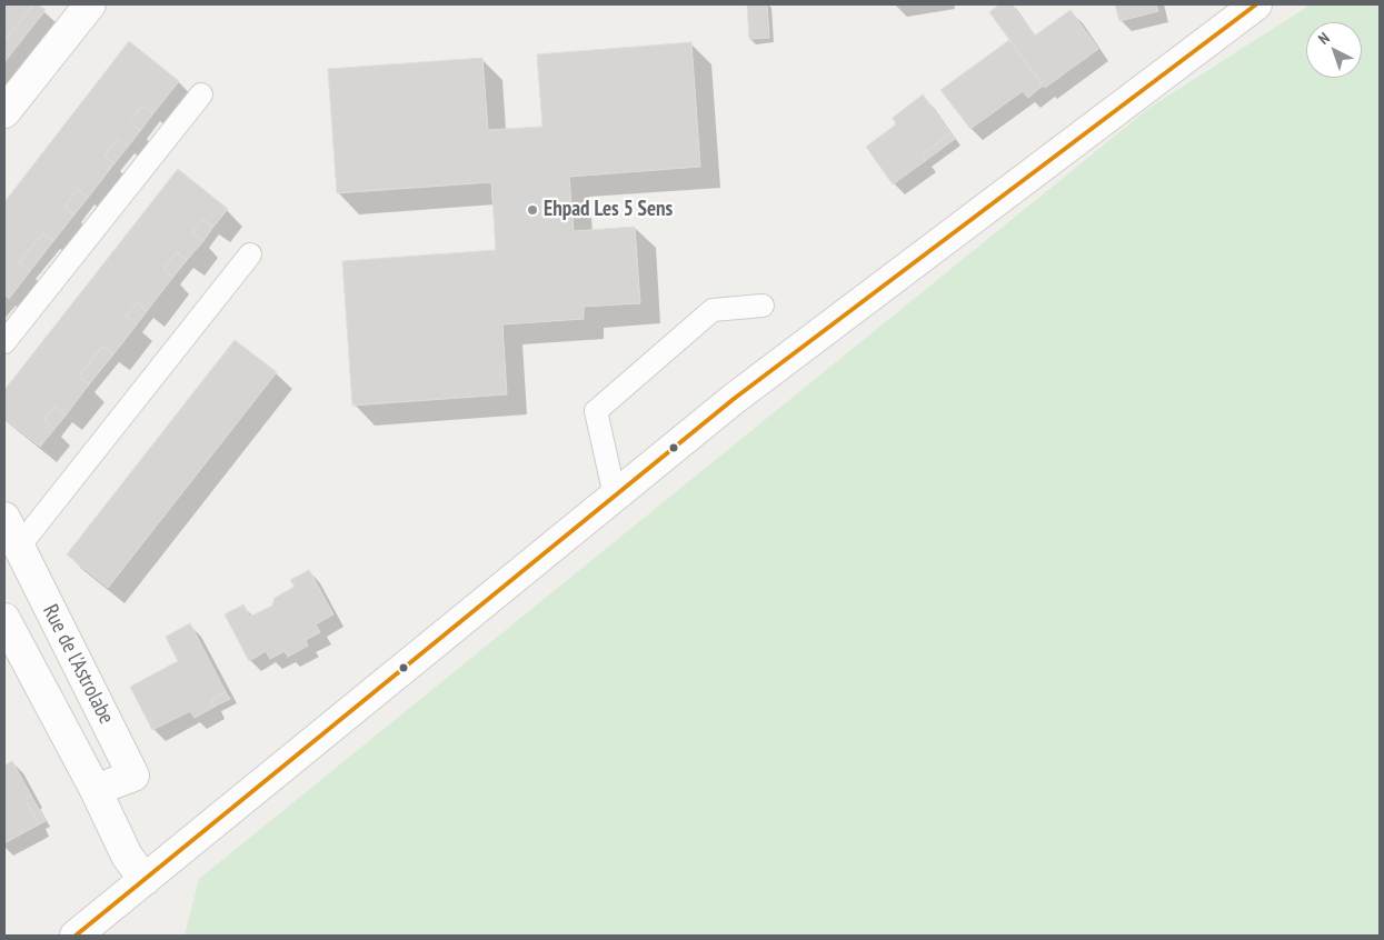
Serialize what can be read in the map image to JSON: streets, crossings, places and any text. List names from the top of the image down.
{
  "streets": {
    "street": ["Rue de l'Astrolabe"]
  },
  "places": ["Ehpad Les 5 Sens"],
  "north": "top left"
}
